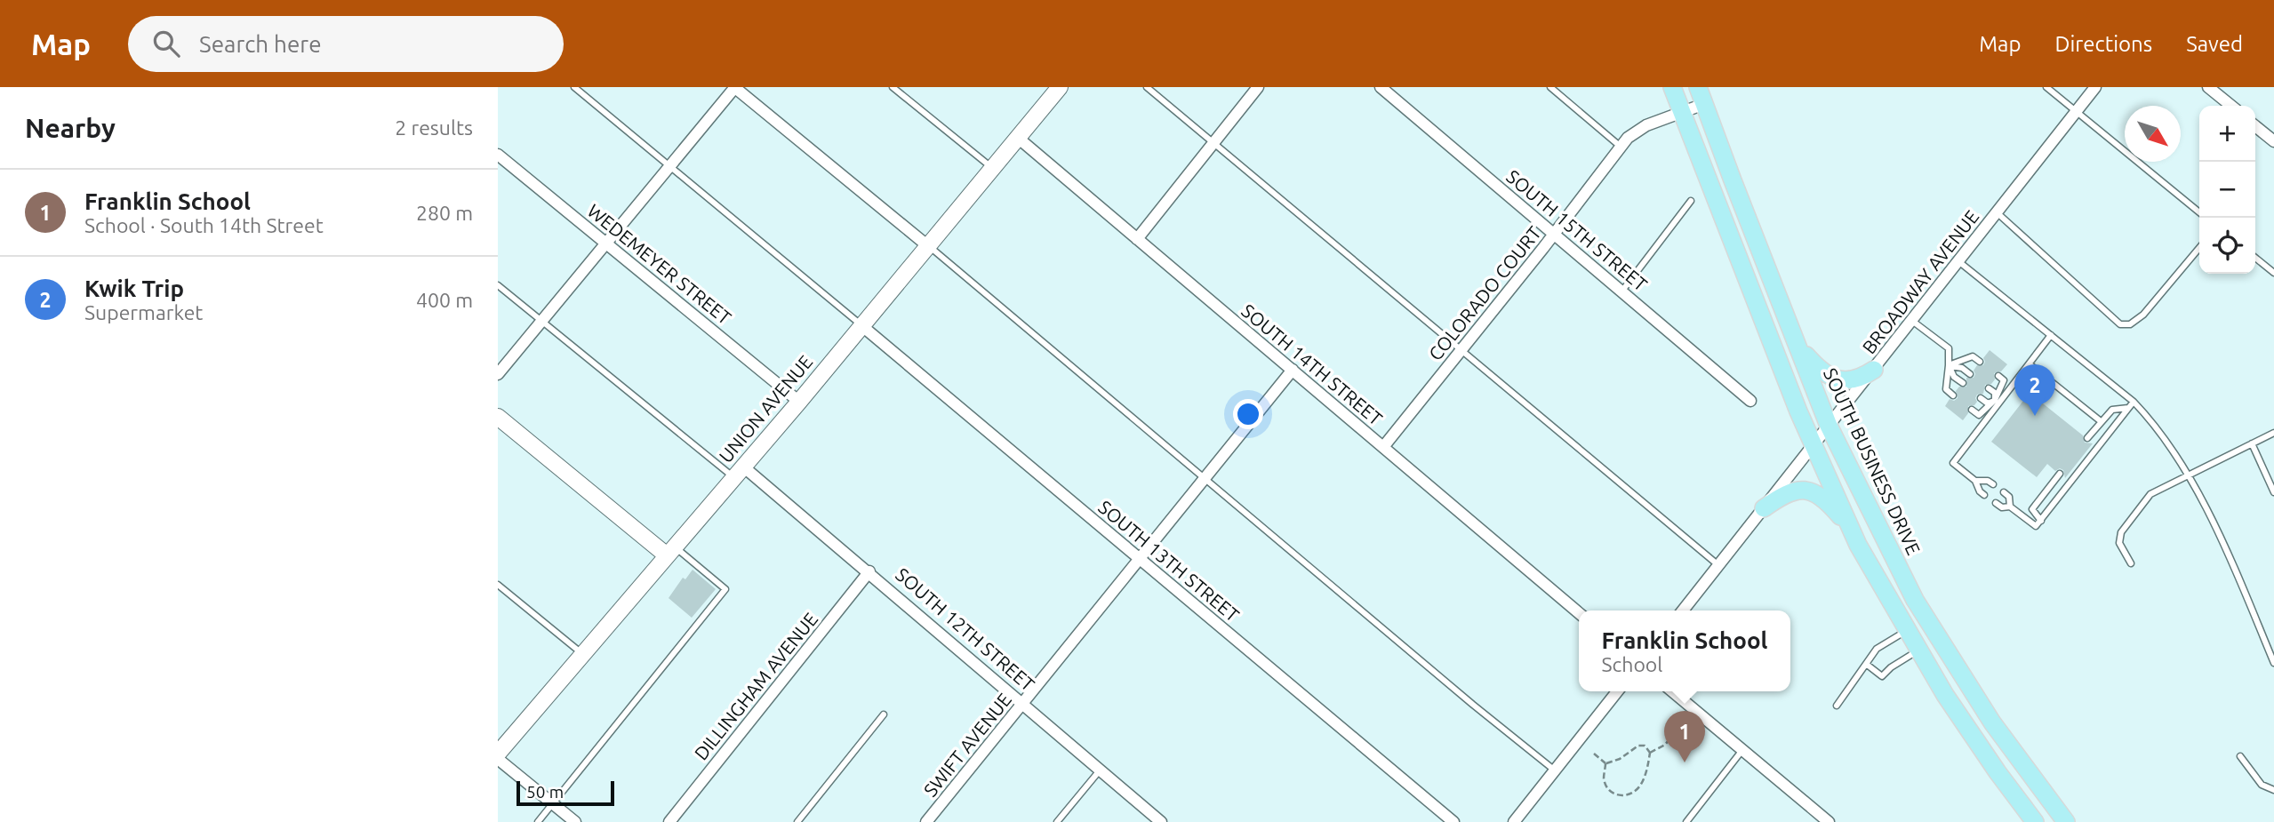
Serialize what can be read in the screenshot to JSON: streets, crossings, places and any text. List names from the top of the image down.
{
  "streets": {
    "main road": ["SOUTH BUSINESS DRIVE"],
    "street": [
      "SOUTH 15TH STREET",
      "WEDEMEYER STREET",
      "BROADWAY AVENUE",
      "COLORADO COURT",
      "SOUTH 14TH STREET",
      "UNION AVENUE",
      "SOUTH 13TH STREET",
      "SOUTH 12TH STREET",
      "DILLINGHAM AVENUE",
      "SWIFT AVENUE"
    ]
  },
  "crossings": [
    ["SOUTH 15TH STREET", "COLORADO COURT"],
    ["WEDEMEYER STREET", "UNION AVENUE"],
    ["BROADWAY AVENUE", "SOUTH BUSINESS DRIVE"],
    ["COLORADO COURT", "SOUTH 14TH STREET"],
    ["COLORADO COURT", "SOUTH BUSINESS DRIVE"],
    ["SOUTH 14TH STREET", "UNION AVENUE"],
    ["SOUTH 14TH STREET", "SWIFT AVENUE"],
    ["UNION AVENUE", "SOUTH 13TH STREET"],
    ["UNION AVENUE", "SOUTH 12TH STREET"],
    ["SOUTH 13TH STREET", "SWIFT AVENUE"],
    ["SOUTH 12TH STREET", "DILLINGHAM AVENUE"],
    ["SOUTH 12TH STREET", "SWIFT AVENUE"]
  ],
  "scale_bar": "50 m",
  "north": "bottom right",
  "page": {
    "header": "Map",
    "search": "Search here",
    "nav": ["Map", "Directions", "Saved"],
    "heading": ["Nearby", "2 results"],
    "map_buttons": ["+", "−"],
    "list": [
      {
        "mark": "1",
        "name": "Franklin School",
        "note": "School · South 14th Street",
        "value": "280 m"
      },
      {
        "mark": "2",
        "name": "Kwik Trip",
        "note": "Supermarket",
        "value": "400 m"
      }
    ],
    "pins": ["2", "1"],
    "popup": ["Franklin School", "School"],
    "scale": "50 m"
  }
}
